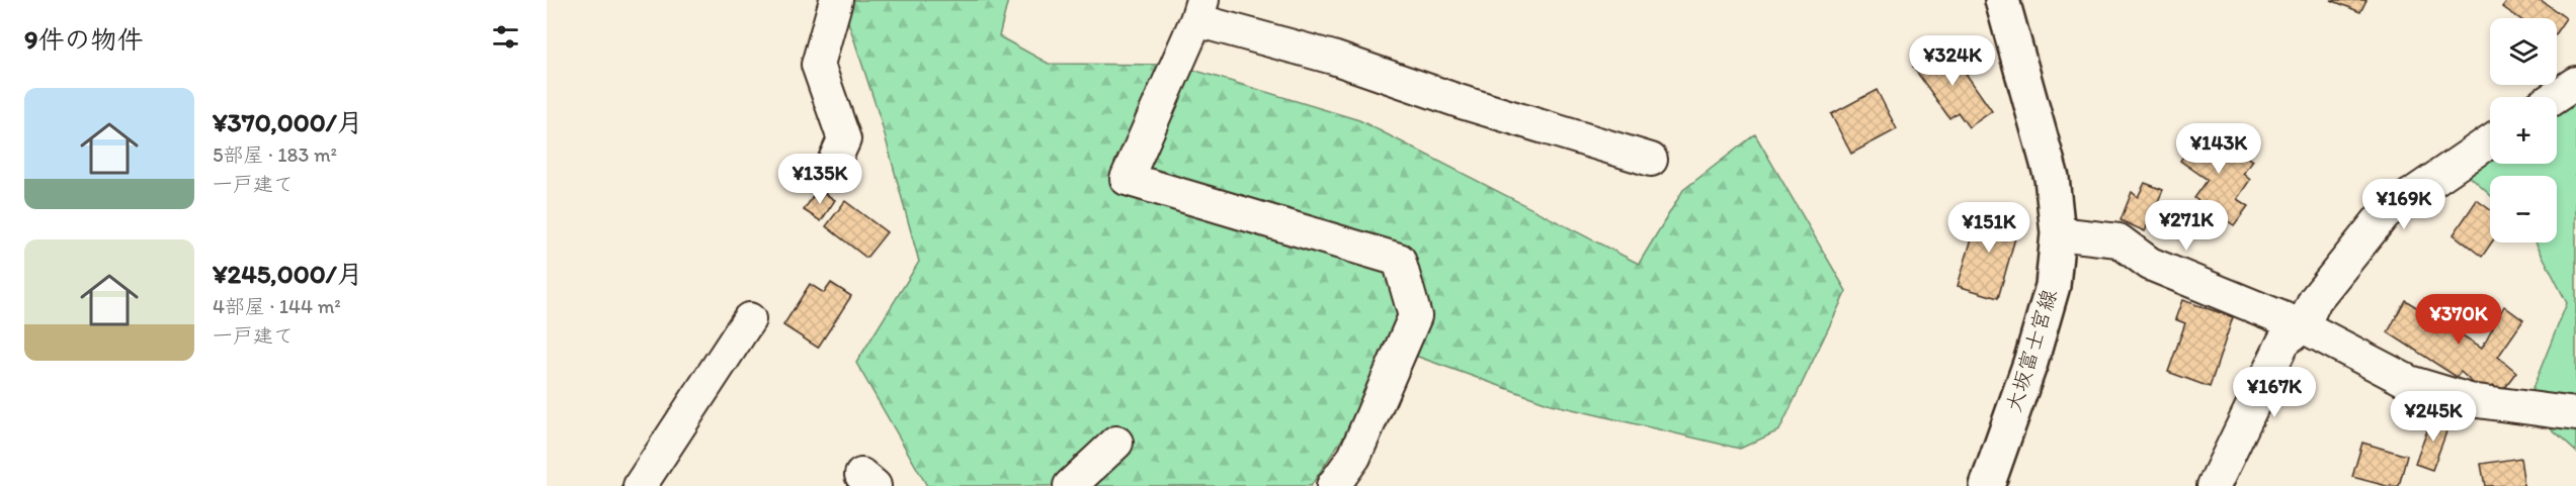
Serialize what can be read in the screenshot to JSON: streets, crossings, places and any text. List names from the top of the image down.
{
  "streets": {
    "main road": ["大坂富士宮線"]
  },
  "page": {
    "heading": "9件の物件",
    "map_buttons": ["+", "−"],
    "price": [
      "¥324K",
      "¥143K",
      "¥135K",
      "¥169K",
      "¥271K",
      "¥151K",
      "¥370K",
      "¥167K",
      "¥245K"
    ],
    "list": [
      {
        "name": "¥370,000/月",
        "note": "5部屋 · 183 m² · 一戸建て"
      },
      {
        "name": "¥245,000/月",
        "note": "4部屋 · 144 m² · 一戸建て"
      }
    ]
  }
}
